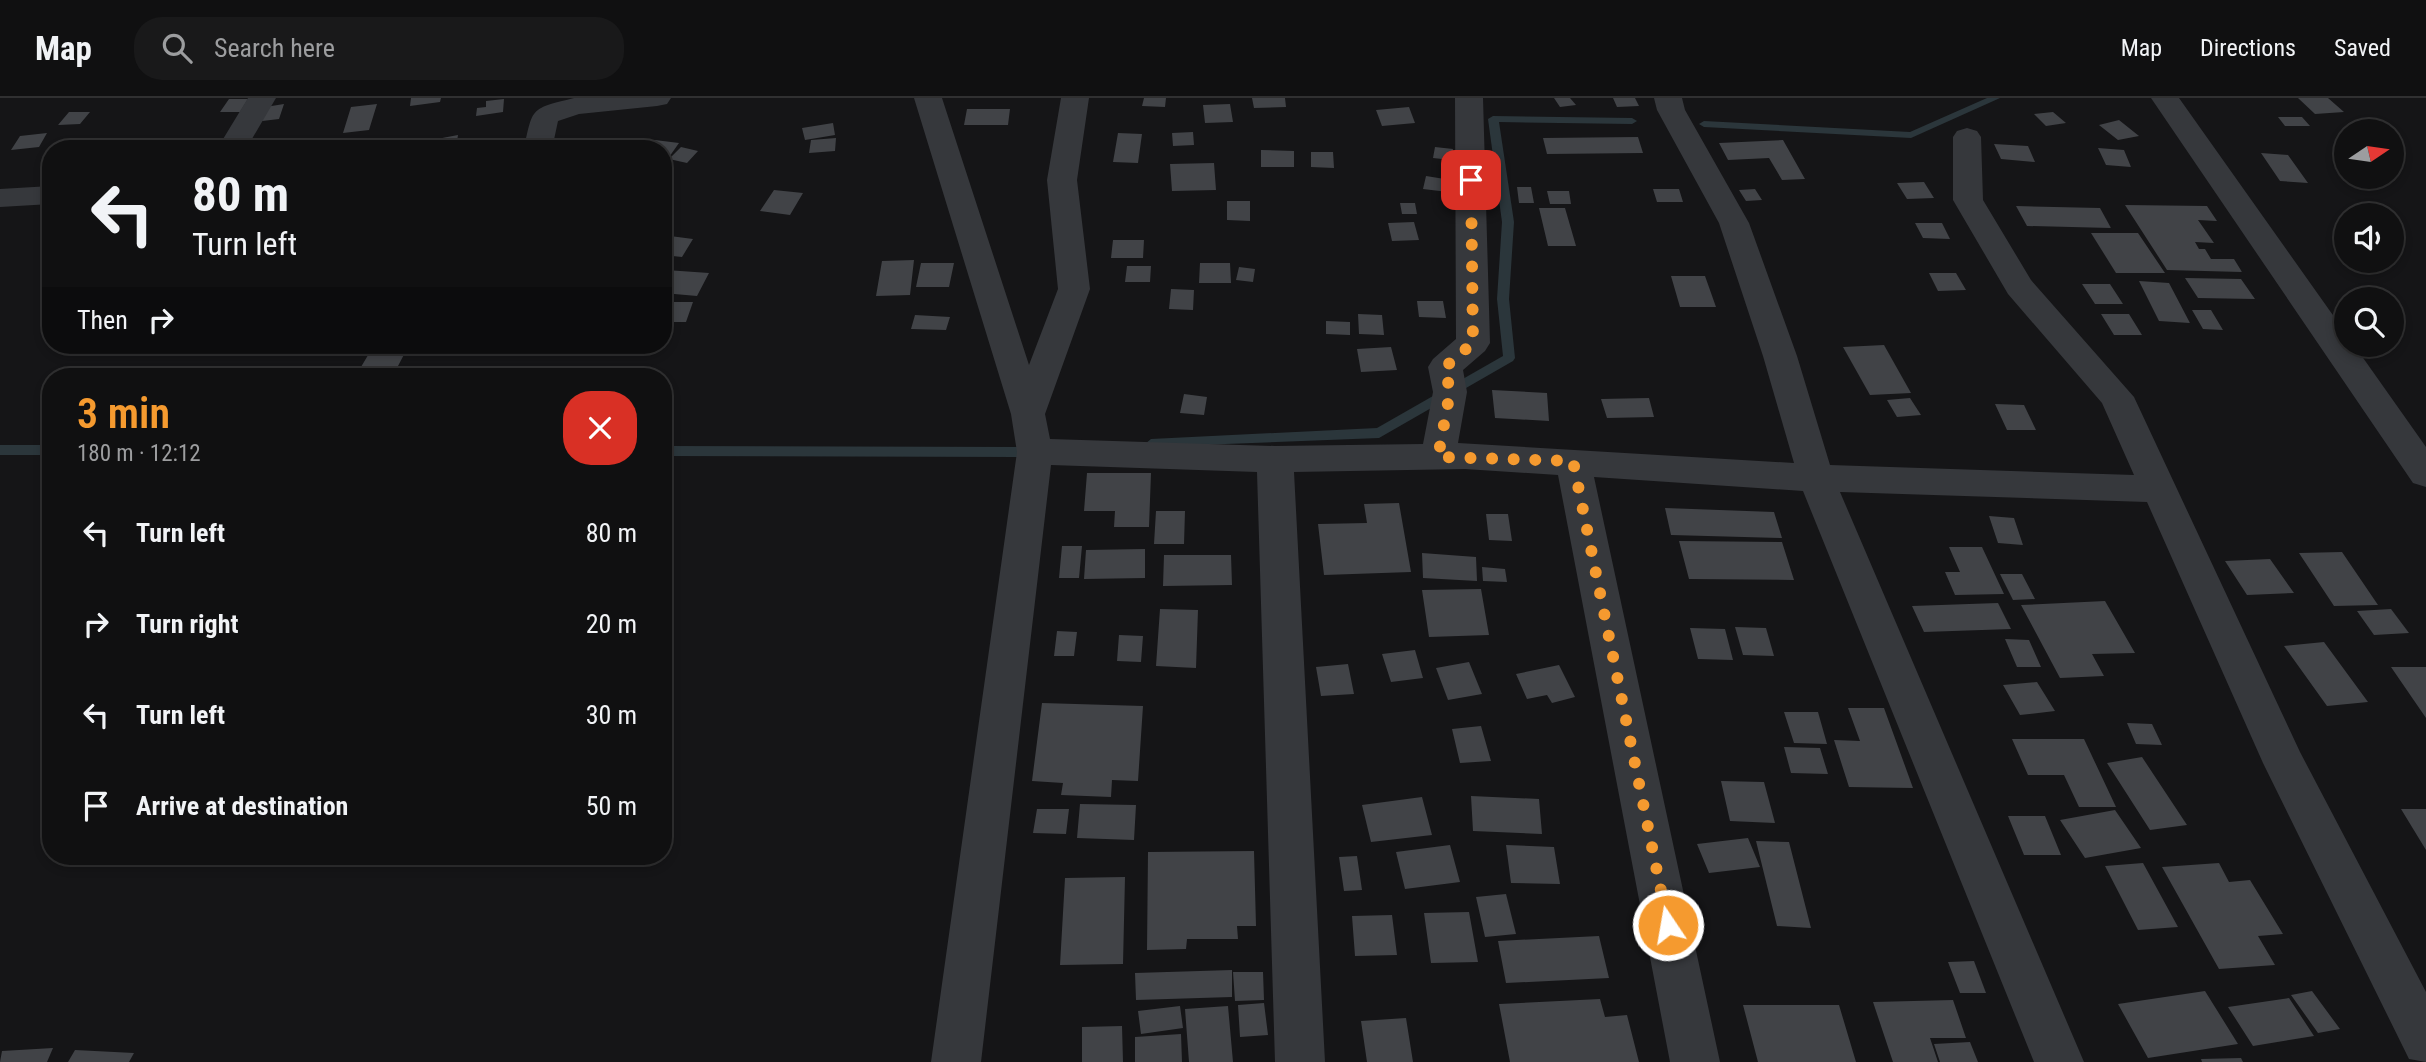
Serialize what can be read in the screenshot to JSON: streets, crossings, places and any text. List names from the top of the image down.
{
  "north": "right",
  "page": {
    "header": "Map",
    "search": "Search here",
    "nav": ["Map", "Directions", "Saved"],
    "turn": ["80 m", "Turn left"],
    "then": "Then",
    "heading": ["3 min", "180 m · 12:12"],
    "list": [
      {
        "name": "Turn left",
        "value": "80 m"
      },
      {
        "name": "Turn right",
        "value": "20 m"
      },
      {
        "name": "Turn left",
        "value": "30 m"
      },
      {
        "name": "Arrive at destination",
        "value": "50 m"
      }
    ]
  }
}
